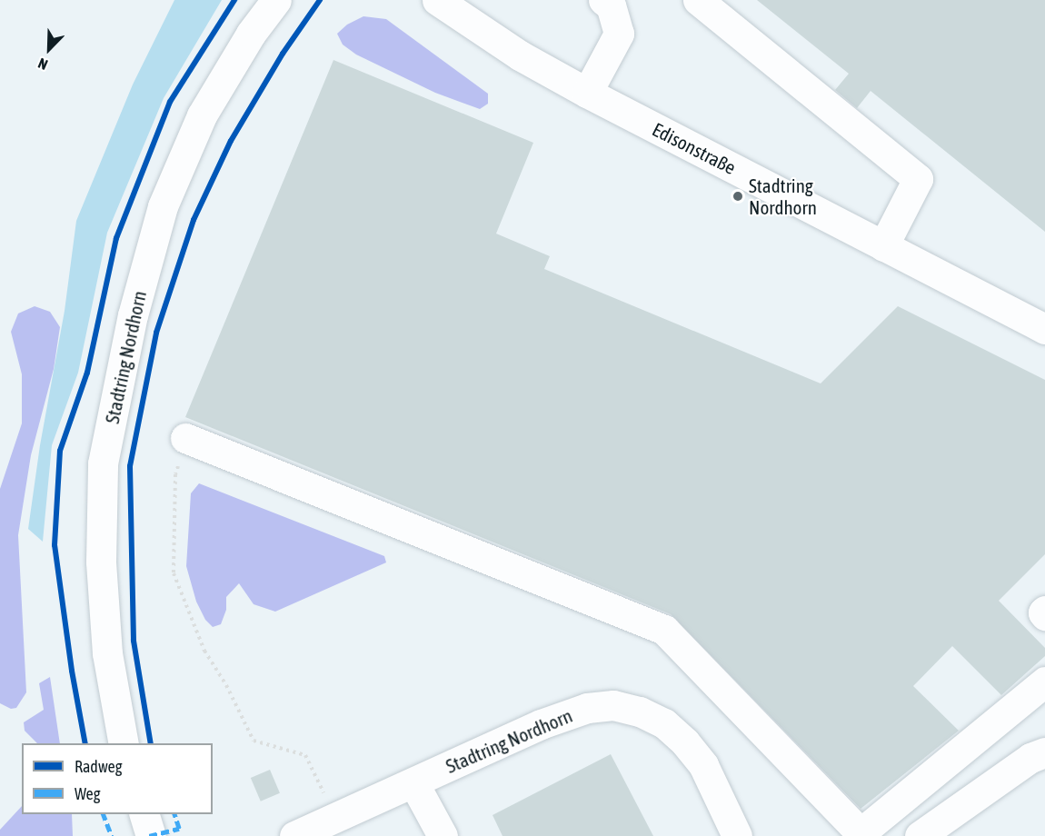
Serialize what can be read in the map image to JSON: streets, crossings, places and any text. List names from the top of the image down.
{
  "streets": {
    "street": ["Edisonstraße", "Stadtring Nordhorn"]
  },
  "places": ["Stadtring Nordhorn"],
  "legend": ["Radweg", "Weg"],
  "north": "bottom left"
}
